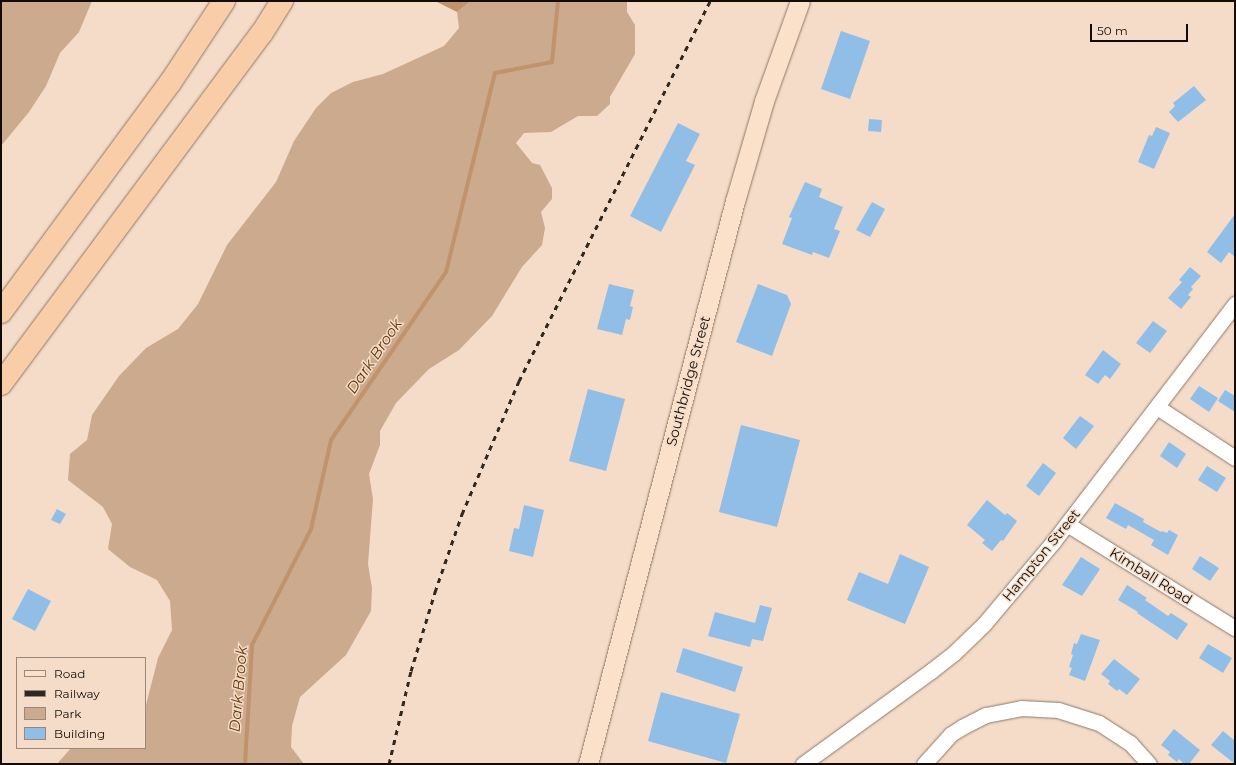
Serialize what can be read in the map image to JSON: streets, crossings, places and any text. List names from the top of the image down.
{
  "streets": {
    "main road": ["Southbridge Street"],
    "street": ["Hampton Street", "Kimball Road"]
  },
  "crossings": [
    ["Hampton Street", "Kimball Road"]
  ],
  "water": ["Dark Brook"],
  "legend": [
    "Road",
    "Railway",
    "Park",
    "Building"
  ],
  "scale_bar": "50 m"
}
